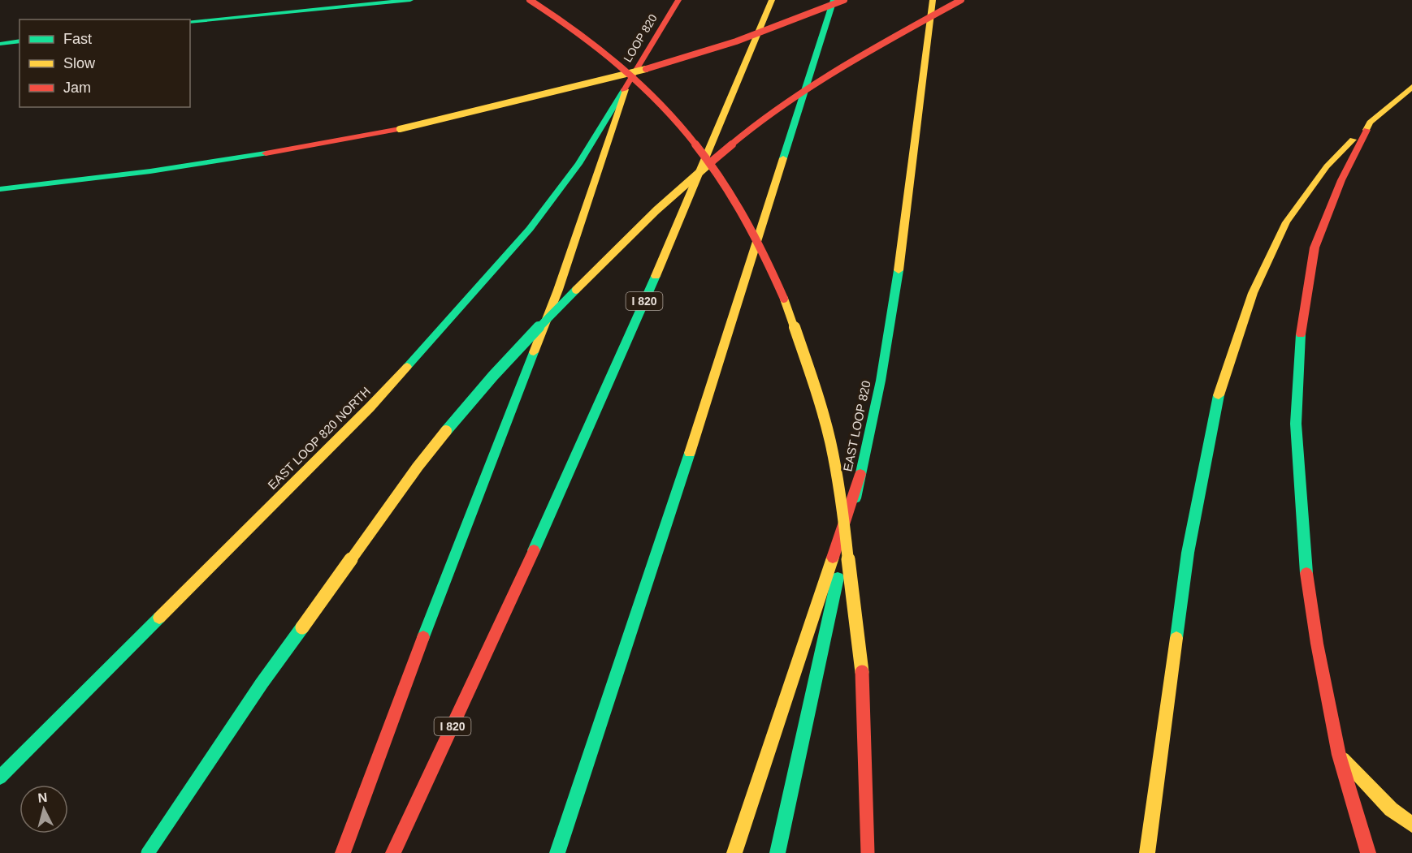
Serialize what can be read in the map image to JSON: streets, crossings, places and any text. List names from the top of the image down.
{
  "streets": {
    "main road": [
      "LOOP 820",
      "I 820",
      "EAST LOOP 820",
      "EAST LOOP 820 NORTH"
    ]
  },
  "crossings": [
    ["LOOP 820", "EAST LOOP 820 NORTH"]
  ],
  "legend": ["Fast", "Slow", "Jam"],
  "north": "top"
}
